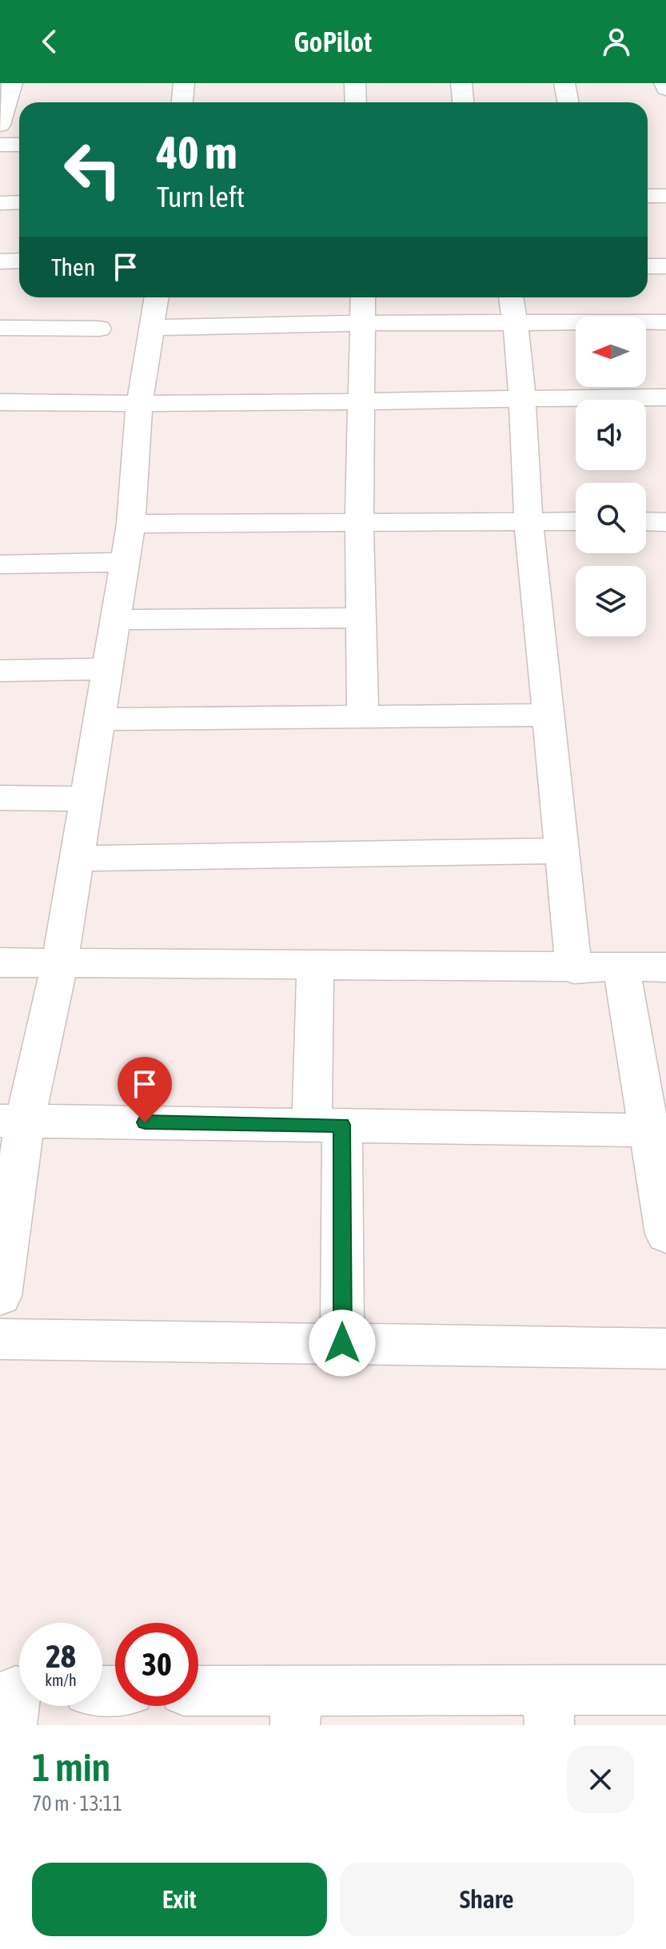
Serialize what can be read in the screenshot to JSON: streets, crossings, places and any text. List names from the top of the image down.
{
  "north": "left",
  "page": {
    "header": "GoPilot",
    "turn": ["40 m", "Turn left"],
    "then": "Then",
    "speed": "28 km/h",
    "limit": "30",
    "heading": ["1 min", "70 m · 13:11"],
    "buttons": ["Exit", "Share"]
  }
}
